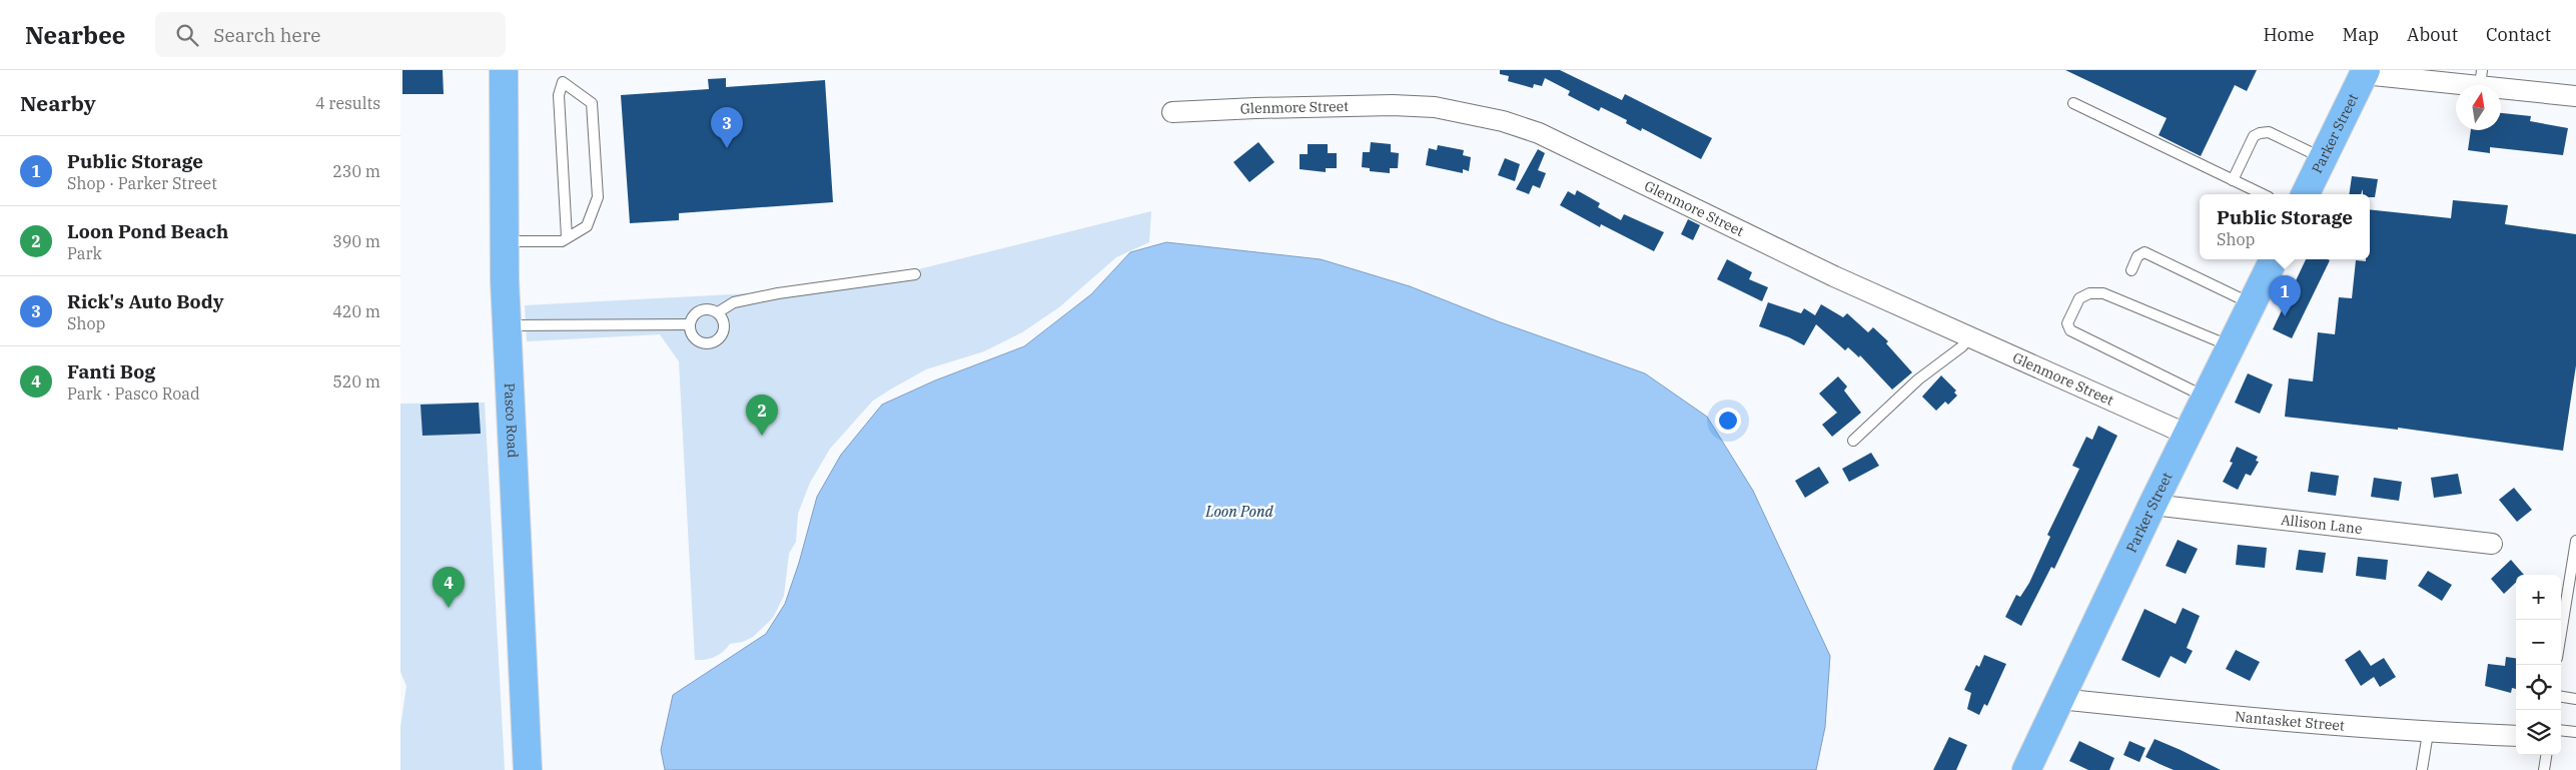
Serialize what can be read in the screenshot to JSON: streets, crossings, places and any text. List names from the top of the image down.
{
  "streets": {
    "main road": ["Parker Street", "Pasco Road"],
    "street": ["Glenmore Street", "Allison Lane", "Nantasket Street"]
  },
  "crossings": [
    ["Glenmore Street", "Parker Street"],
    ["Parker Street", "Allison Lane"],
    ["Parker Street", "Nantasket Street"]
  ],
  "water": ["Loon Pond"],
  "north": "top",
  "page": {
    "header": "Nearbee",
    "search": "Search here",
    "nav": [
      "Home",
      "Map",
      "About",
      "Contact"
    ],
    "heading": ["Nearby", "4 results"],
    "pins": [
      "3",
      "1",
      "2",
      "4"
    ],
    "list": [
      {
        "mark": "1",
        "name": "Public Storage",
        "note": "Shop · Parker Street",
        "value": "230 m"
      },
      {
        "mark": "2",
        "name": "Loon Pond Beach",
        "note": "Park",
        "value": "390 m"
      },
      {
        "mark": "3",
        "name": "Rick's Auto Body",
        "note": "Shop",
        "value": "420 m"
      },
      {
        "mark": "4",
        "name": "Fanti Bog",
        "note": "Park · Pasco Road",
        "value": "520 m"
      }
    ],
    "popup": ["Public Storage", "Shop"],
    "map_buttons": ["+", "−"]
  }
}
